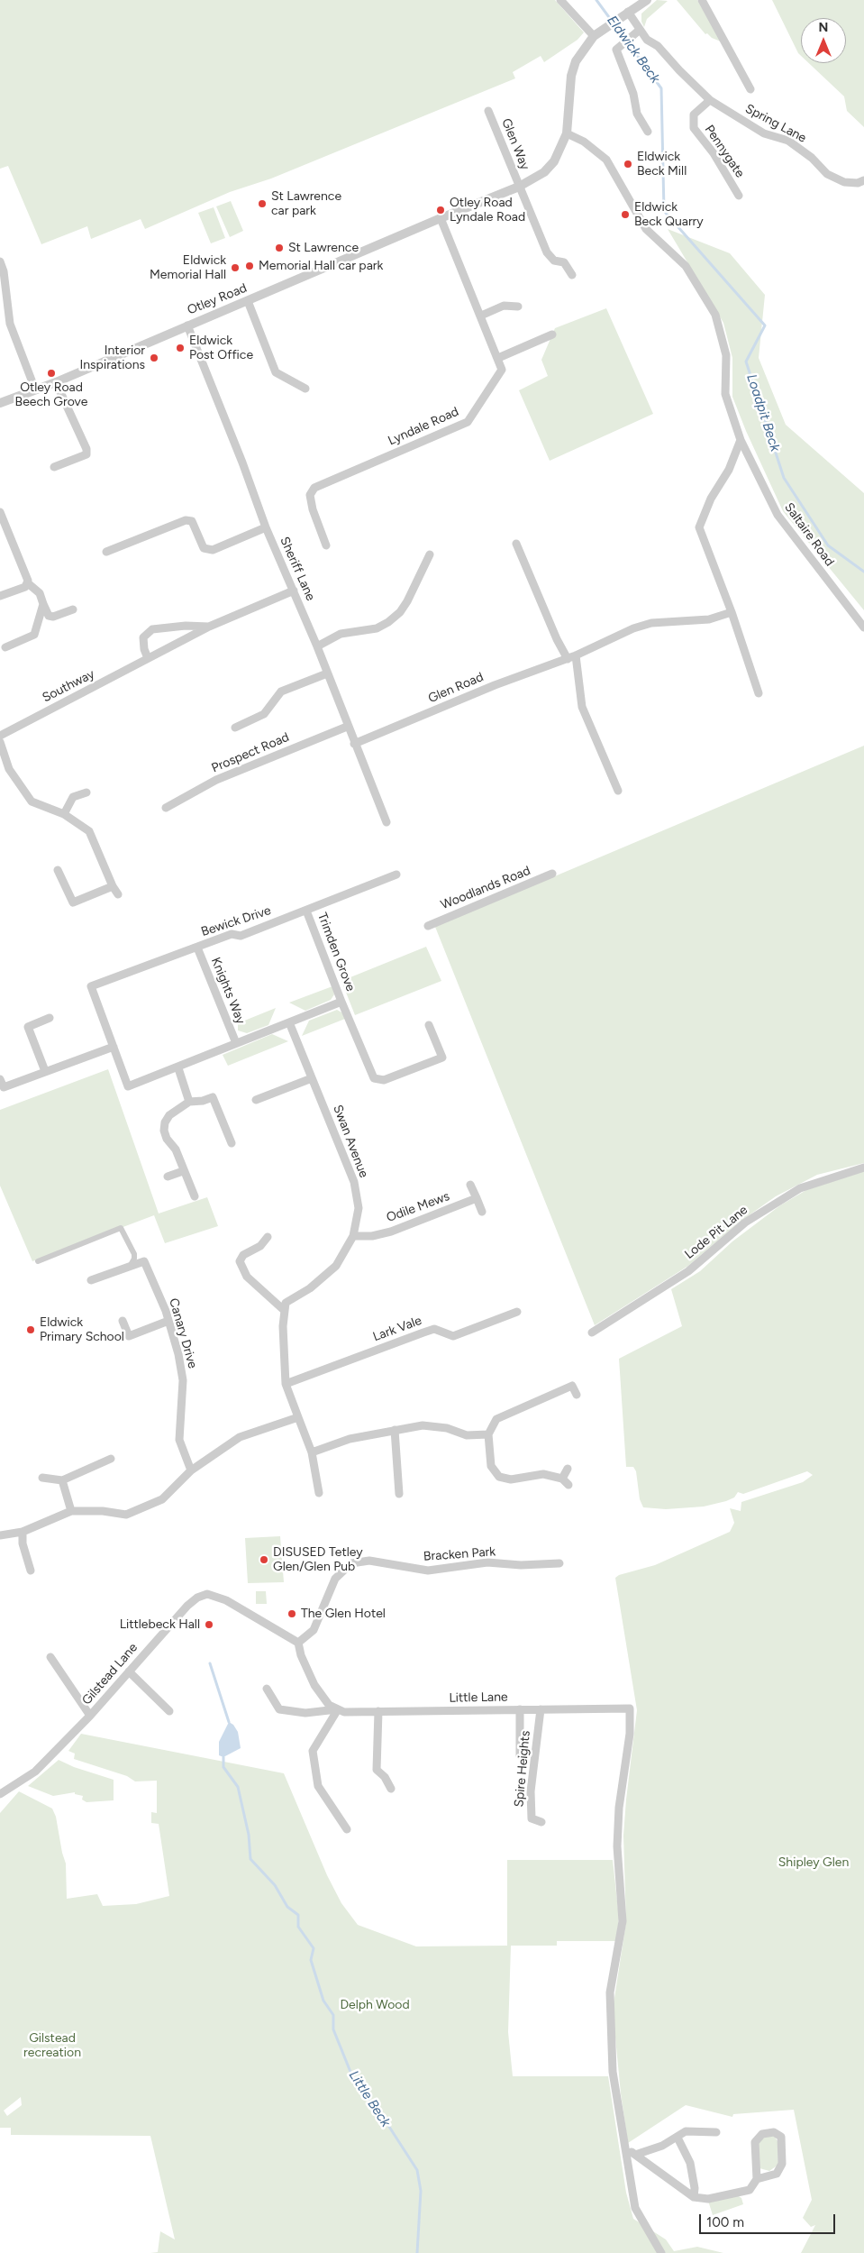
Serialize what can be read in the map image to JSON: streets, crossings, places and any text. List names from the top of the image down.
{
  "streets": {
    "street": [
      "Spring Lane",
      "Glen Way",
      "Pennygate",
      "Otley Road",
      "Lyndale Road",
      "Saltaire Road",
      "Sheriff Lane",
      "Southway",
      "Glen Road",
      "Prospect Road",
      "Woodlands Road",
      "Bewick Drive",
      "Trimden Grove",
      "Knights Way",
      "Swan Avenue",
      "Odile Mews",
      "Lode Pit Lane",
      "Lark Vale",
      "Canary Drive",
      "Bracken Park",
      "Gilstead Lane",
      "Little Lane",
      "Spire Heights"
    ]
  },
  "crossings": [
    ["Spring Lane", "Pennygate"],
    ["Spring Lane", "Otley Road"],
    ["Glen Way", "Otley Road"],
    ["Otley Road", "Lyndale Road"],
    ["Otley Road", "Saltaire Road"],
    ["Otley Road", "Sheriff Lane"],
    ["Sheriff Lane", "Southway"],
    ["Sheriff Lane", "Glen Road"],
    ["Sheriff Lane", "Prospect Road"],
    ["Bewick Drive", "Trimden Grove"],
    ["Bewick Drive", "Knights Way"],
    ["Swan Avenue", "Odile Mews"],
    ["Bracken Park", "Gilstead Lane"],
    ["Bracken Park", "Little Lane"],
    ["Gilstead Lane", "Little Lane"],
    ["Little Lane", "Spire Heights"]
  ],
  "water": ["Eldwick Beck", "Loadpit Beck", "Little Beck"],
  "parks": ["Shipley Glen", "Delph Wood", "Gilstead recreation"],
  "places": [
    "Eldwick Beck Mill",
    "St Lawrence car park",
    "Otley Road Lyndale Road",
    "Eldwick Beck Quarry",
    "St Lawrence",
    "Memorial Hall car park",
    "Eldwick Memorial Hall",
    "Eldwick Post Office",
    "Interior Inspirations",
    "Otley Road Beech Grove",
    "Eldwick Primary School",
    "DISUSED Tetley Glen/Glen Pub",
    "The Glen Hotel",
    "Littlebeck Hall"
  ],
  "scale_bar": "100 m",
  "north": "top"
}
